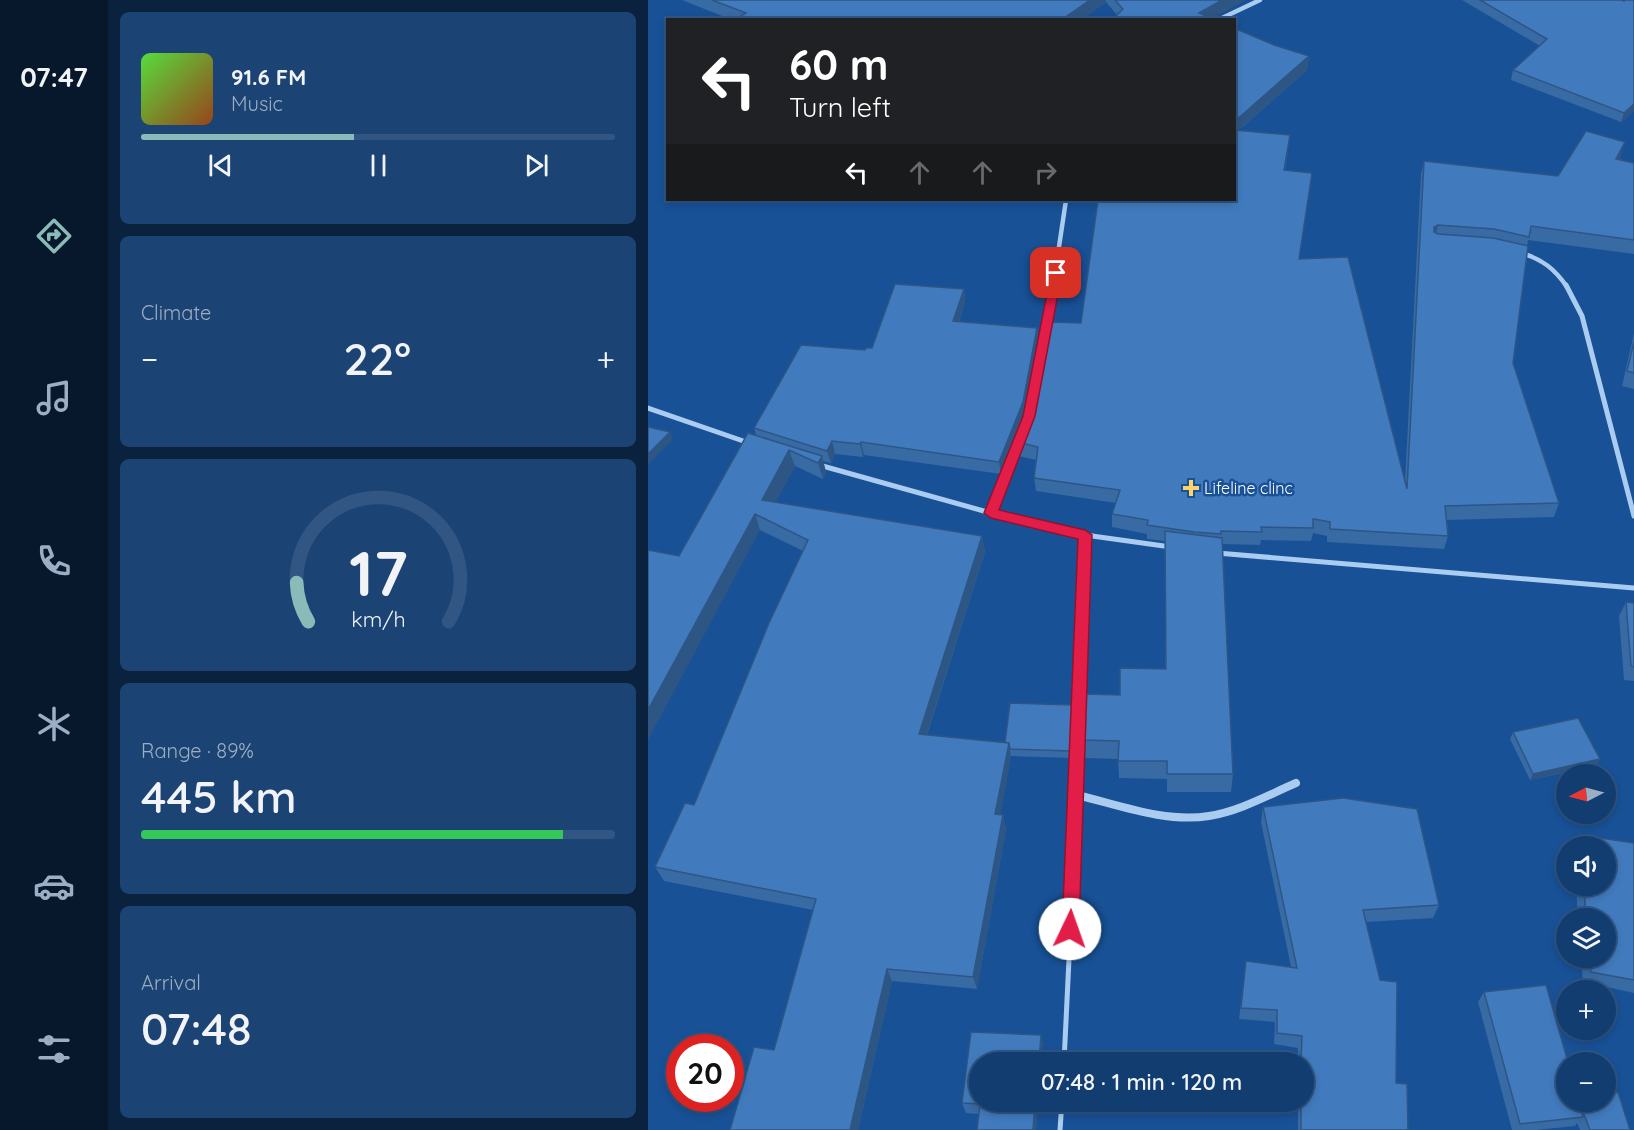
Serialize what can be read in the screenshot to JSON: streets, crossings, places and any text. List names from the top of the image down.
{
  "places": {
    "health": ["Lifeline clinc"]
  },
  "north": "left",
  "page": {
    "tabs": "07:47",
    "turn": ["60 m", "Turn left"],
    "song": ["91.6 FM", "Music"],
    "tile": [
      "Climate",
      ["Range · 89%", "445 km"],
      ["Arrival", "07:48"]
    ],
    "heat": ["−", "22°", "+"],
    "map_buttons": ["+", "−"],
    "limit": "20",
    "trip": "07:48 · 1 min · 120 m",
    "gauge": ["17", "km/h"]
  }
}
